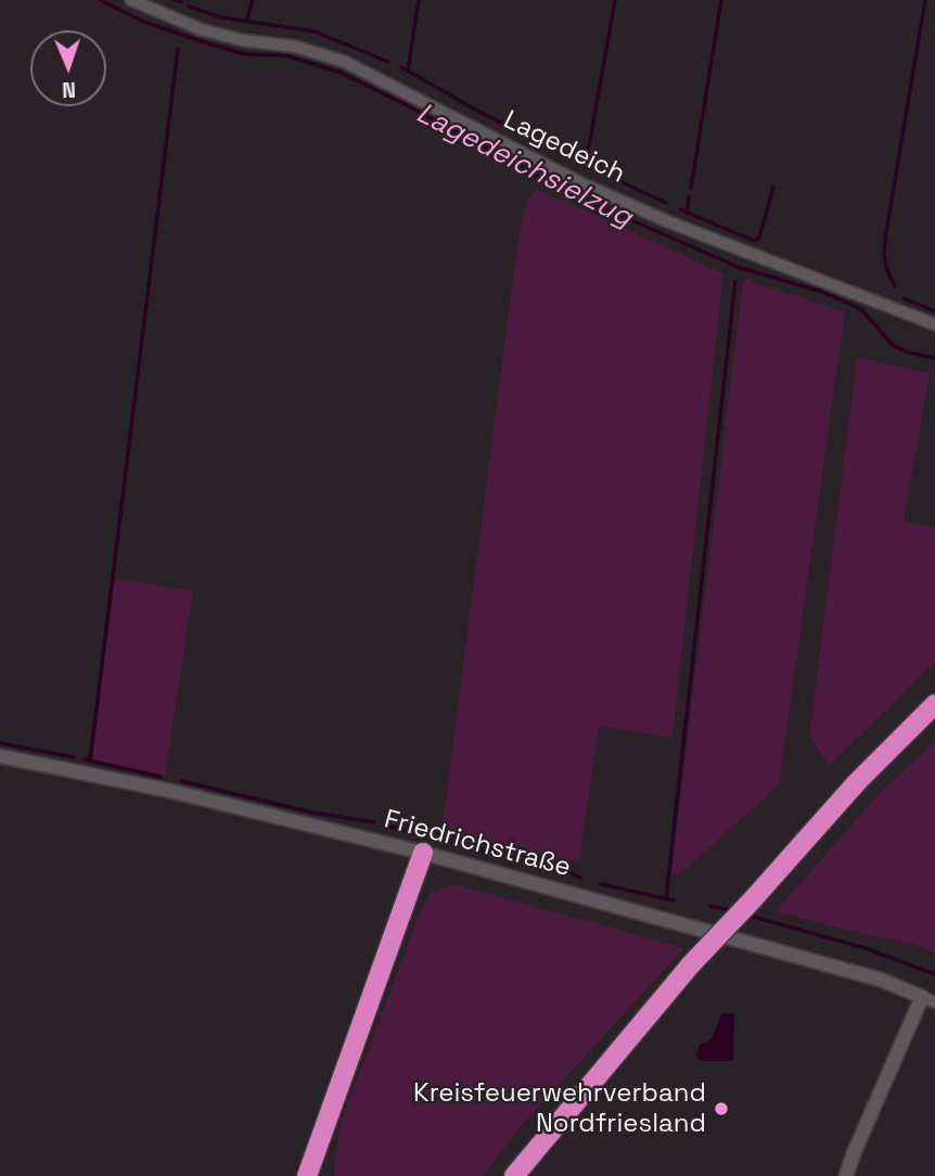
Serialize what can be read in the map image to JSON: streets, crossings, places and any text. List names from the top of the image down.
{
  "streets": {
    "street": ["Lagedeich", "Friedrichstraße"]
  },
  "water": ["Lagedeichsielzug"],
  "places": ["Kreisfeuerwehrverband Nordfriesland"],
  "north": "bottom"
}
